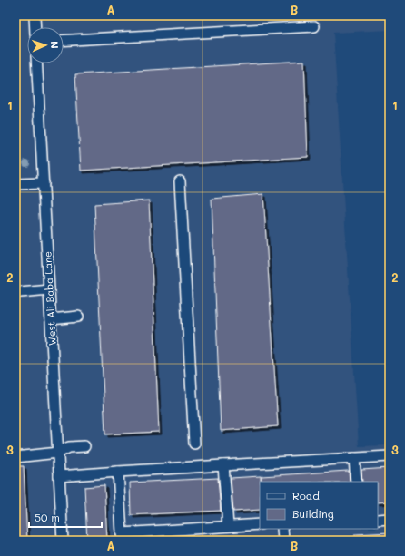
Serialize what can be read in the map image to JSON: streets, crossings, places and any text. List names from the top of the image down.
{
  "streets": {
    "street": ["West Ali Baba Lane"]
  },
  "legend": ["Road", "Building"],
  "scale_bar": "50 m",
  "north": "right",
  "grid": {
    "columns": ["A", "B"],
    "rows": ["1", "2", "3"]
  }
}
